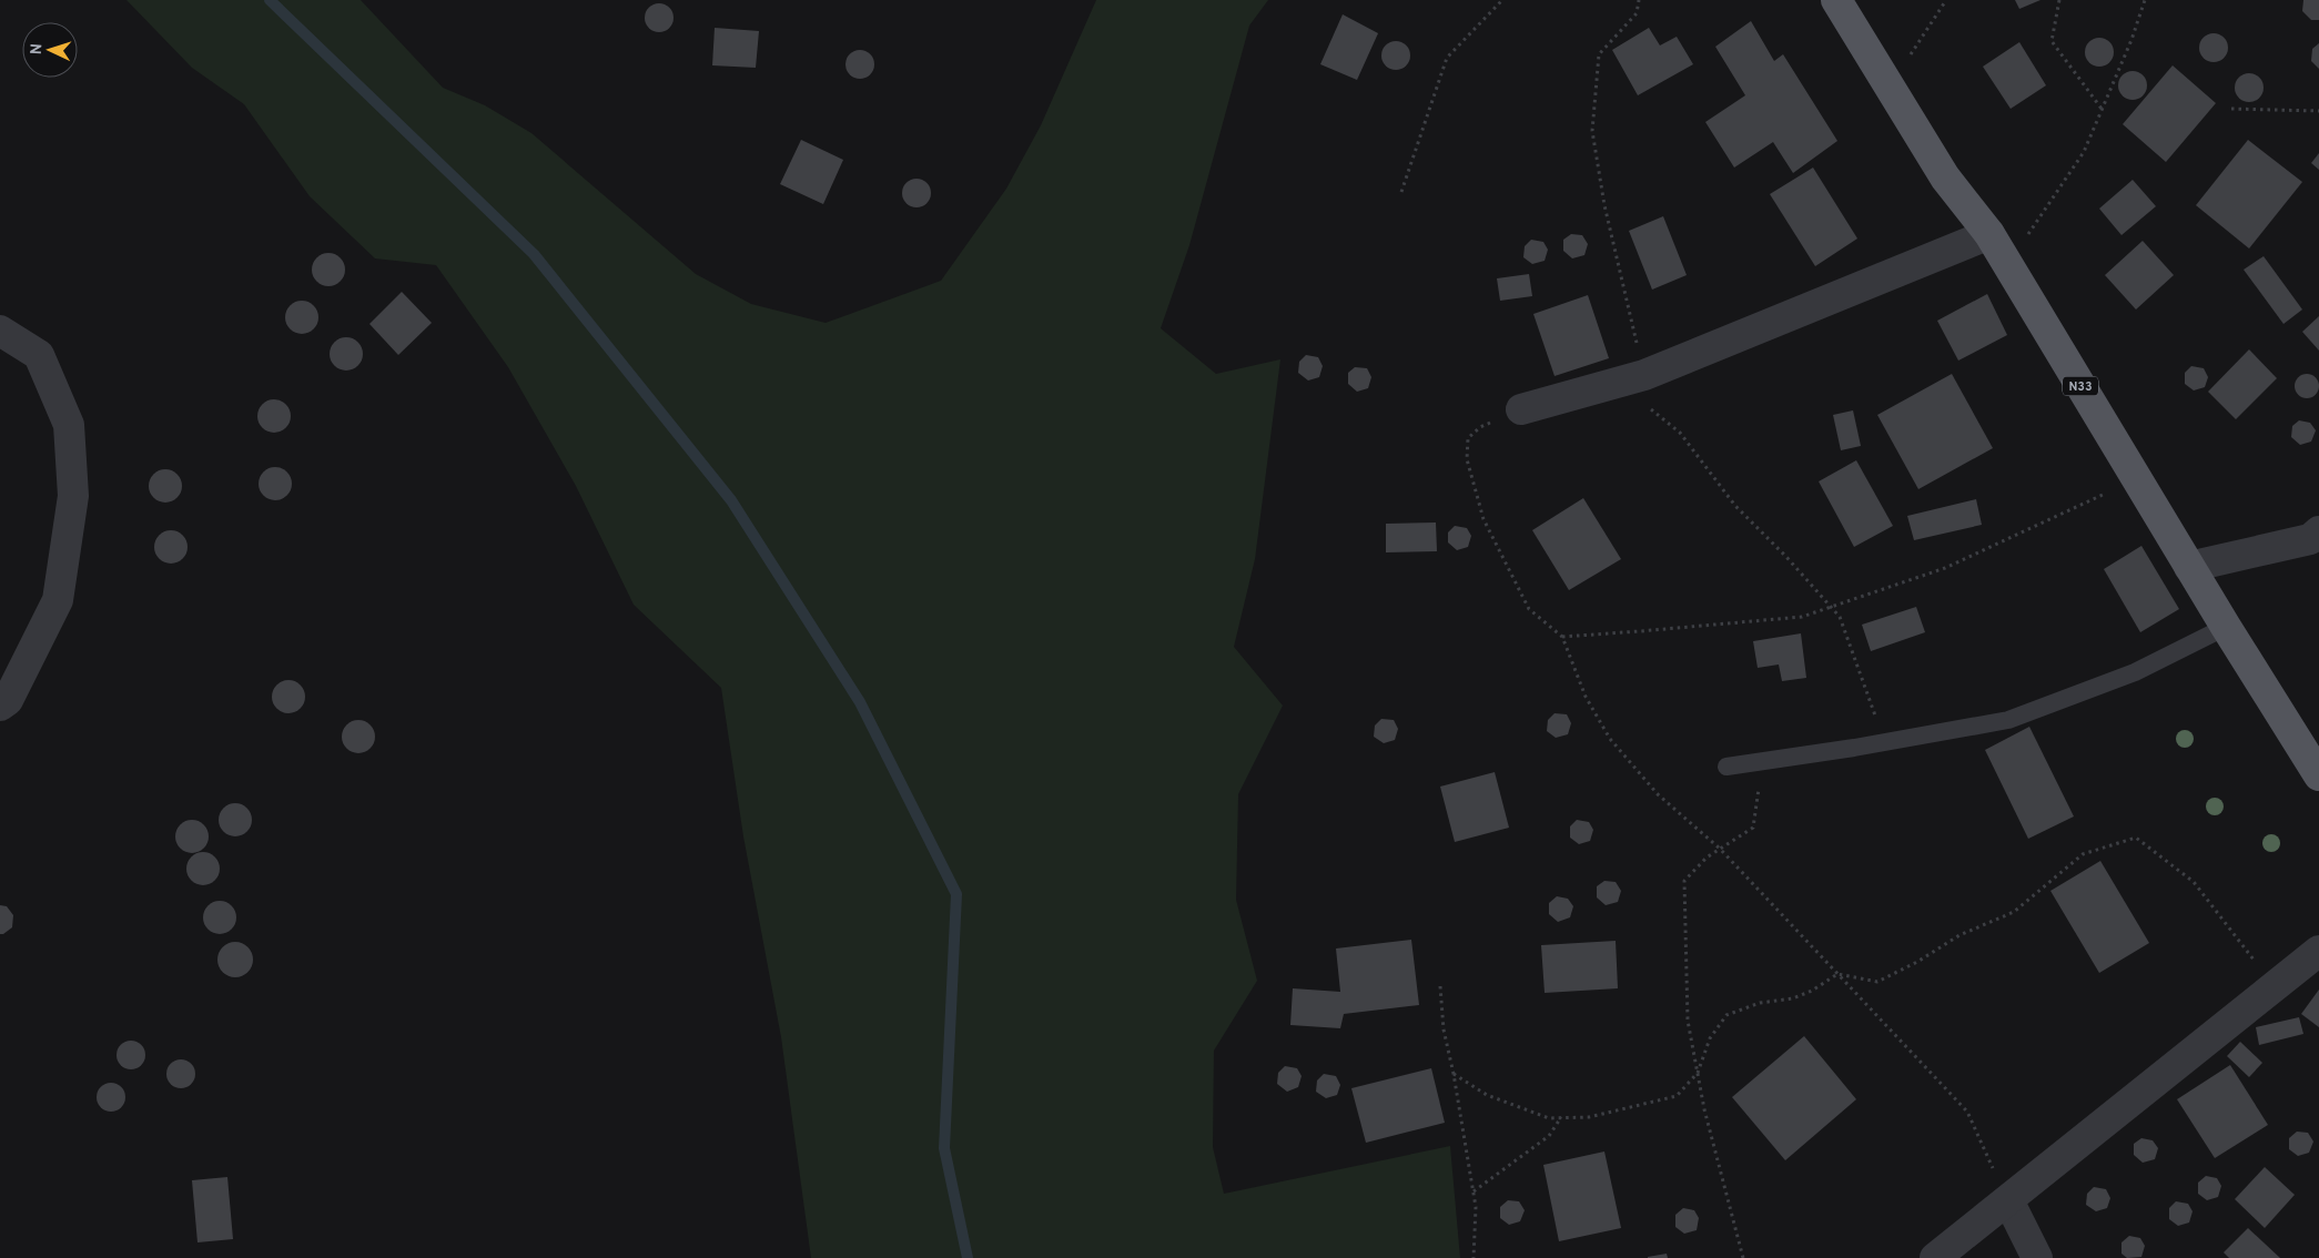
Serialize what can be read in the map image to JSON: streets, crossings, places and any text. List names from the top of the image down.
{
  "streets": {
    "main road": ["N33"]
  },
  "north": "left"
}
